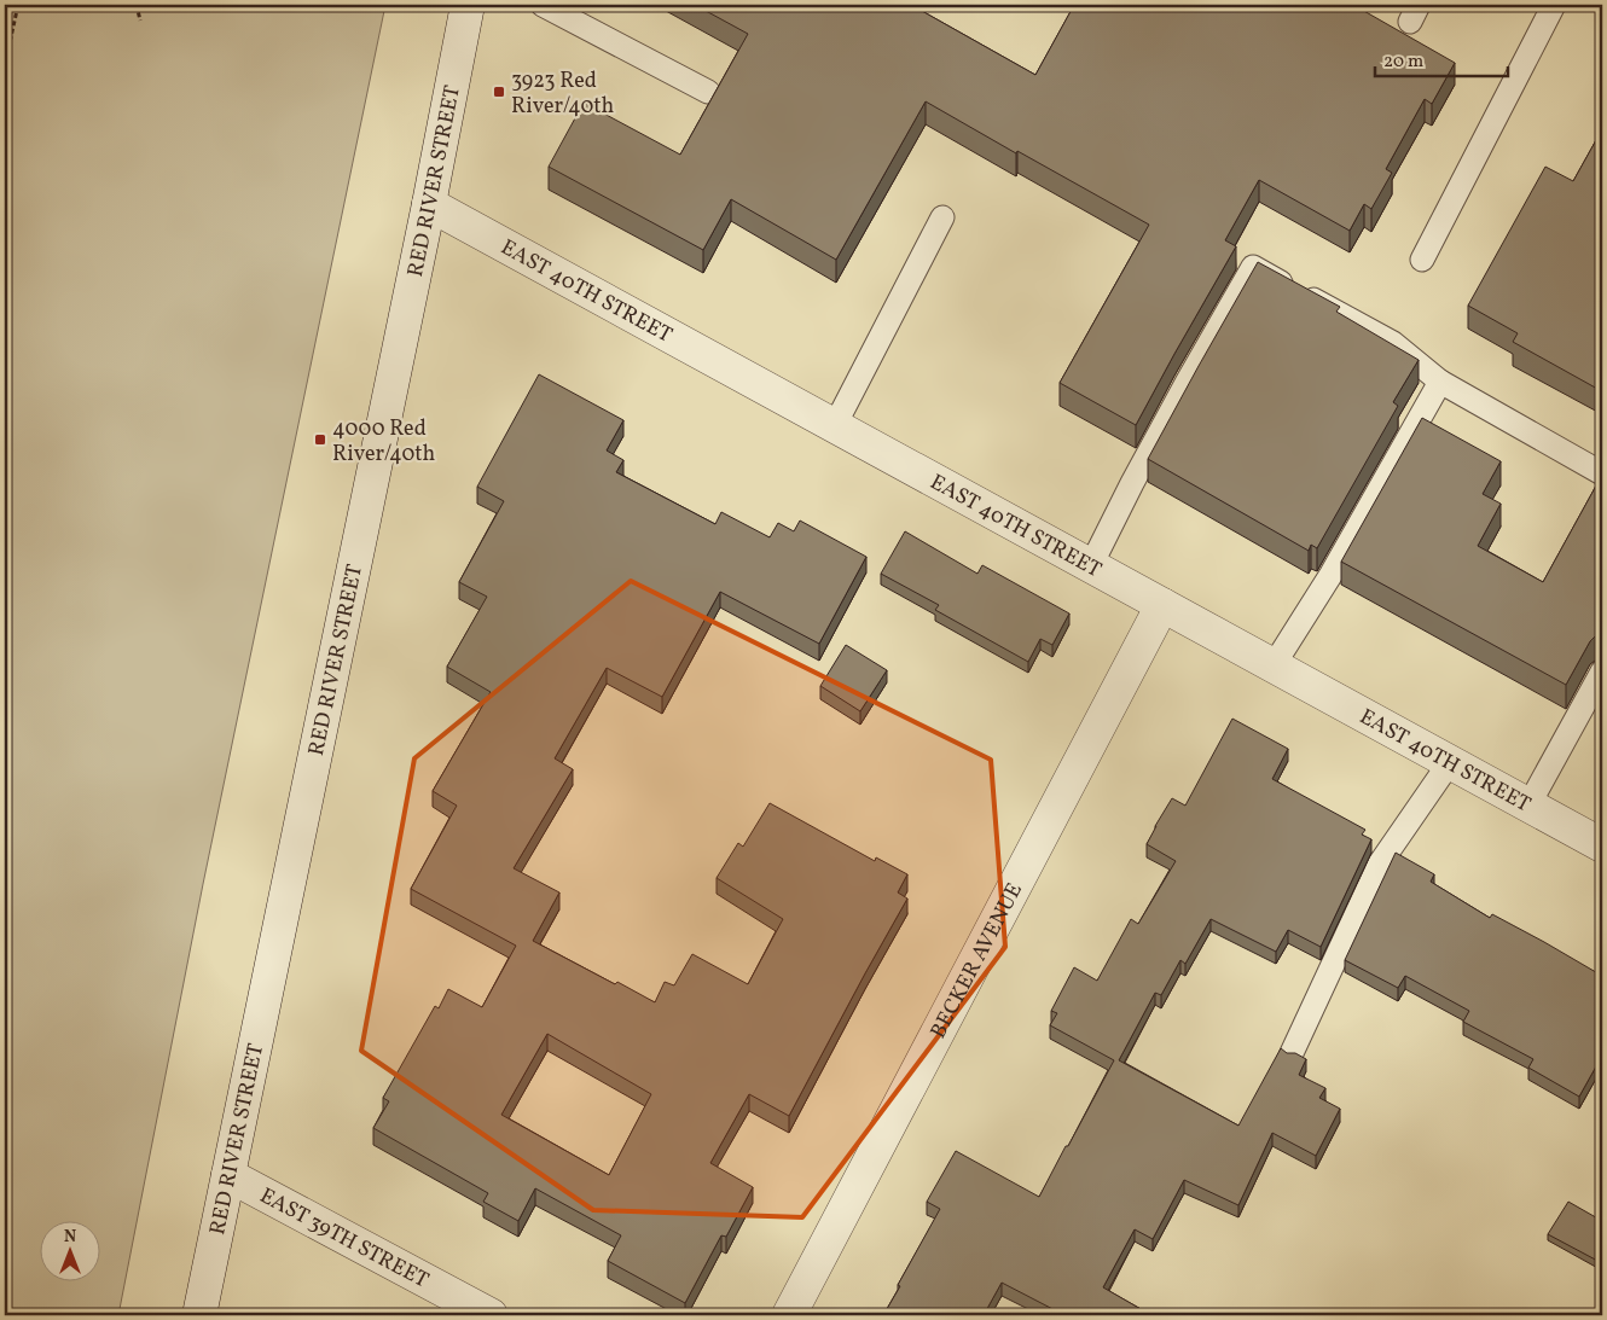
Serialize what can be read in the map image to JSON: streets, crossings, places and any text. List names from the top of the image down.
{
  "streets": {
    "street": [
      "RED RIVER STREET",
      "EAST 40TH STREET",
      "BECKER AVENUE",
      "EAST 39TH STREET"
    ]
  },
  "crossings": [
    ["RED RIVER STREET", "EAST 40TH STREET"],
    ["RED RIVER STREET", "EAST 39TH STREET"],
    ["EAST 40TH STREET", "BECKER AVENUE"]
  ],
  "places": {
    "transit": ["3923 Red River/40th", "4000 Red River/40th"]
  },
  "scale_bar": "20 m",
  "north": "top"
}
